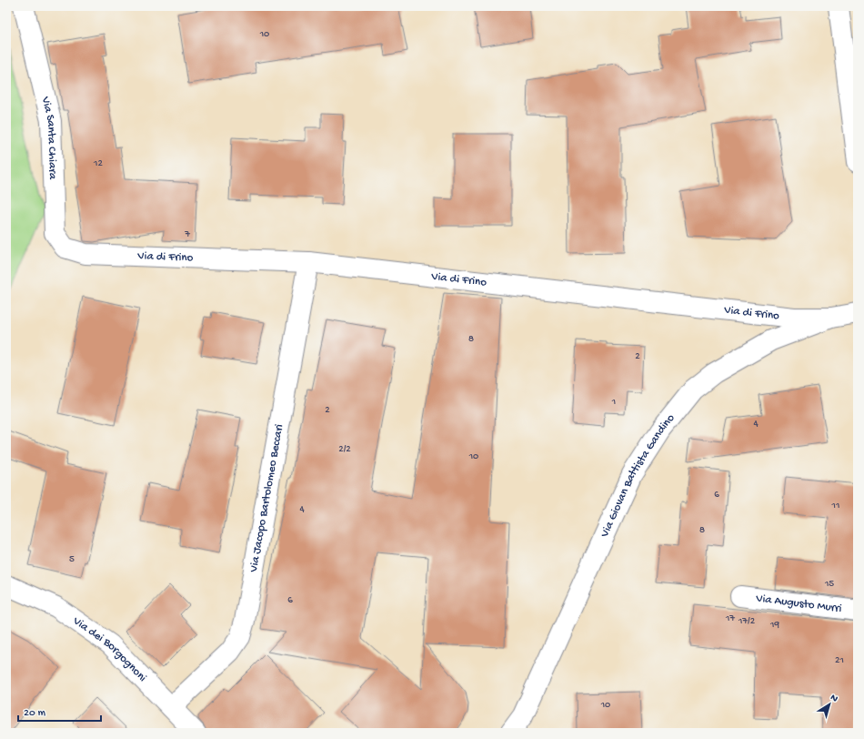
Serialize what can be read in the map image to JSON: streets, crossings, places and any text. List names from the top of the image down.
{
  "streets": {
    "street": [
      "Via Santa Chiara",
      "Via di Frino",
      "Via Giovan Battista Gandino",
      "Via Jacopo Bartolomeo Beccari",
      "Via Augusto Murri",
      "Via dei Borgognoni"
    ]
  },
  "crossings": [
    ["Via Santa Chiara", "Via di Frino"],
    ["Via di Frino", "Via Giovan Battista Gandino"],
    ["Via di Frino", "Via Jacopo Bartolomeo Beccari"],
    ["Via Jacopo Bartolomeo Beccari", "Via dei Borgognoni"]
  ],
  "house_numbers": [
    "10",
    "12",
    "7",
    "8",
    "2",
    "1",
    "2",
    "4",
    "2/2",
    "10",
    "6",
    "11",
    "4",
    "8",
    "5",
    "15",
    "6",
    "17",
    "17/2",
    "19",
    "21",
    "10"
  ],
  "scale_bar": "20 m",
  "north": "top right"
}
